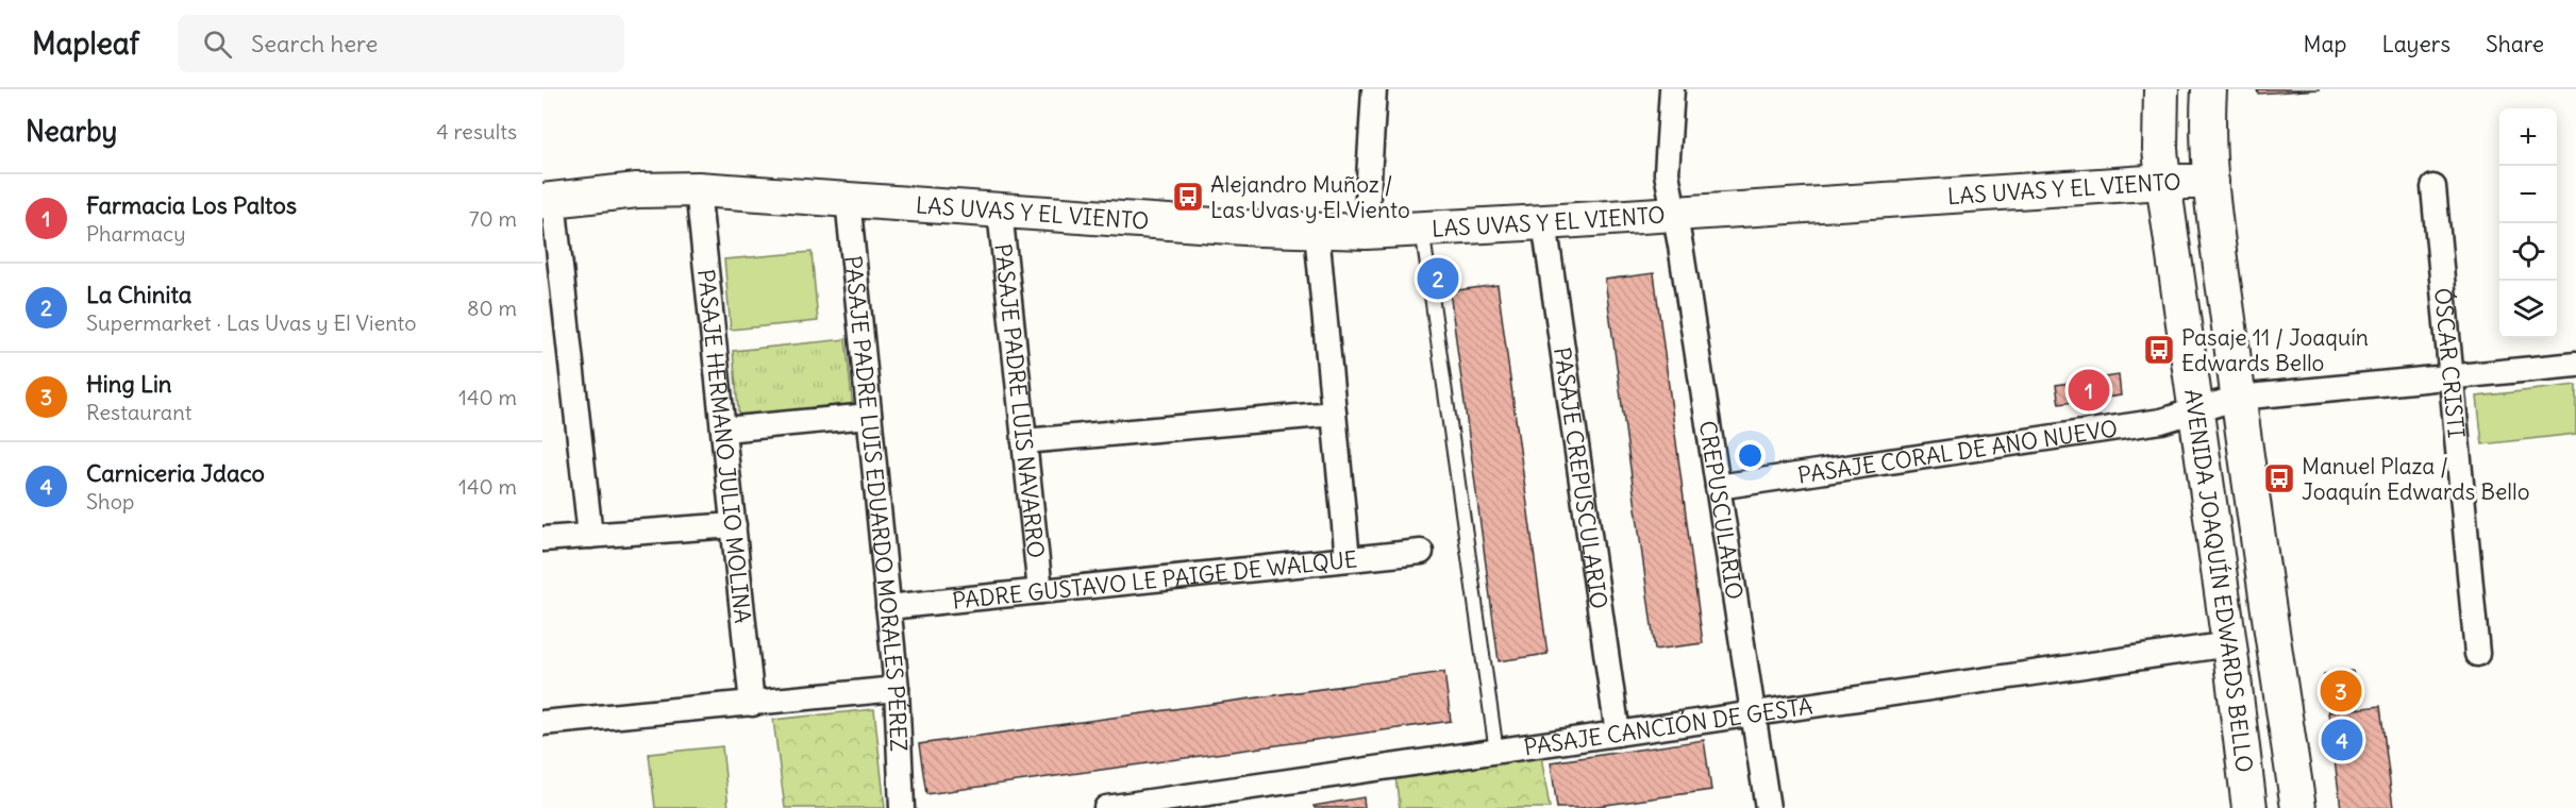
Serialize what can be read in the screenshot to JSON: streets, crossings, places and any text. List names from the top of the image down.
{
  "streets": {
    "street": [
      "LAS UVAS Y EL VIENTO",
      "ÓSCAR CRISTI",
      "PASAJE PADRE LUIS NAVARRO",
      "PASAJE HERMANO JULIO MOLINA",
      "PASAJE CORAL DE AÑO NUEVO",
      "PASAJE CREPUSCULARIO",
      "PASAJE PADRE LUIS EDUARDO MORALES PÉREZ",
      "CREPUSCULARIO",
      "PADRE GUSTAVO LE PAIGE DE WALQUE",
      "AVENIDA JOAQUÍN EDWARDS BELLO",
      "PASAJE CANCIÓN DE GESTA"
    ]
  },
  "crossings": [
    ["LAS UVAS Y EL VIENTO", "PASAJE PADRE LUIS NAVARRO"],
    ["LAS UVAS Y EL VIENTO", "PASAJE HERMANO JULIO MOLINA"],
    ["LAS UVAS Y EL VIENTO", "PASAJE CREPUSCULARIO"],
    ["LAS UVAS Y EL VIENTO", "PASAJE PADRE LUIS EDUARDO MORALES PÉREZ"],
    ["LAS UVAS Y EL VIENTO", "CREPUSCULARIO"],
    ["LAS UVAS Y EL VIENTO", "AVENIDA JOAQUÍN EDWARDS BELLO"],
    ["ÓSCAR CRISTI", "PASAJE CORAL DE AÑO NUEVO"],
    ["PASAJE PADRE LUIS NAVARRO", "PADRE GUSTAVO LE PAIGE DE WALQUE"],
    ["PASAJE CORAL DE AÑO NUEVO", "CREPUSCULARIO"],
    ["PASAJE CORAL DE AÑO NUEVO", "AVENIDA JOAQUÍN EDWARDS BELLO"],
    ["PASAJE CREPUSCULARIO", "PASAJE CANCIÓN DE GESTA"],
    ["PASAJE PADRE LUIS EDUARDO MORALES PÉREZ", "PADRE GUSTAVO LE PAIGE DE WALQUE"],
    ["CREPUSCULARIO", "PASAJE CANCIÓN DE GESTA"],
    ["AVENIDA JOAQUÍN EDWARDS BELLO", "PASAJE CANCIÓN DE GESTA"]
  ],
  "places": {
    "bus stop": ["Alejandro Muñoz / Las Uvas y El Viento", "Pasaje 11 / Joaquín Edwards Bello", "Manuel Plaza / Joaquín Edwards Bello"]
  },
  "page": {
    "header": "Mapleaf",
    "search": "Search here",
    "nav": ["Map", "Layers", "Share"],
    "heading": ["Nearby", "4 results"],
    "map_buttons": ["+", "−"],
    "list": [
      {
        "mark": "1",
        "name": "Farmacia Los Paltos",
        "note": "Pharmacy",
        "value": "70 m"
      },
      {
        "mark": "2",
        "name": "La Chinita",
        "note": "Supermarket · Las Uvas y El Viento",
        "value": "80 m"
      },
      {
        "mark": "3",
        "name": "Hing Lin",
        "note": "Restaurant",
        "value": "140 m"
      },
      {
        "mark": "4",
        "name": "Carniceria Jdaco",
        "note": "Shop",
        "value": "140 m"
      }
    ],
    "pins": [
      "2",
      "1",
      "3",
      "4"
    ]
  }
}
